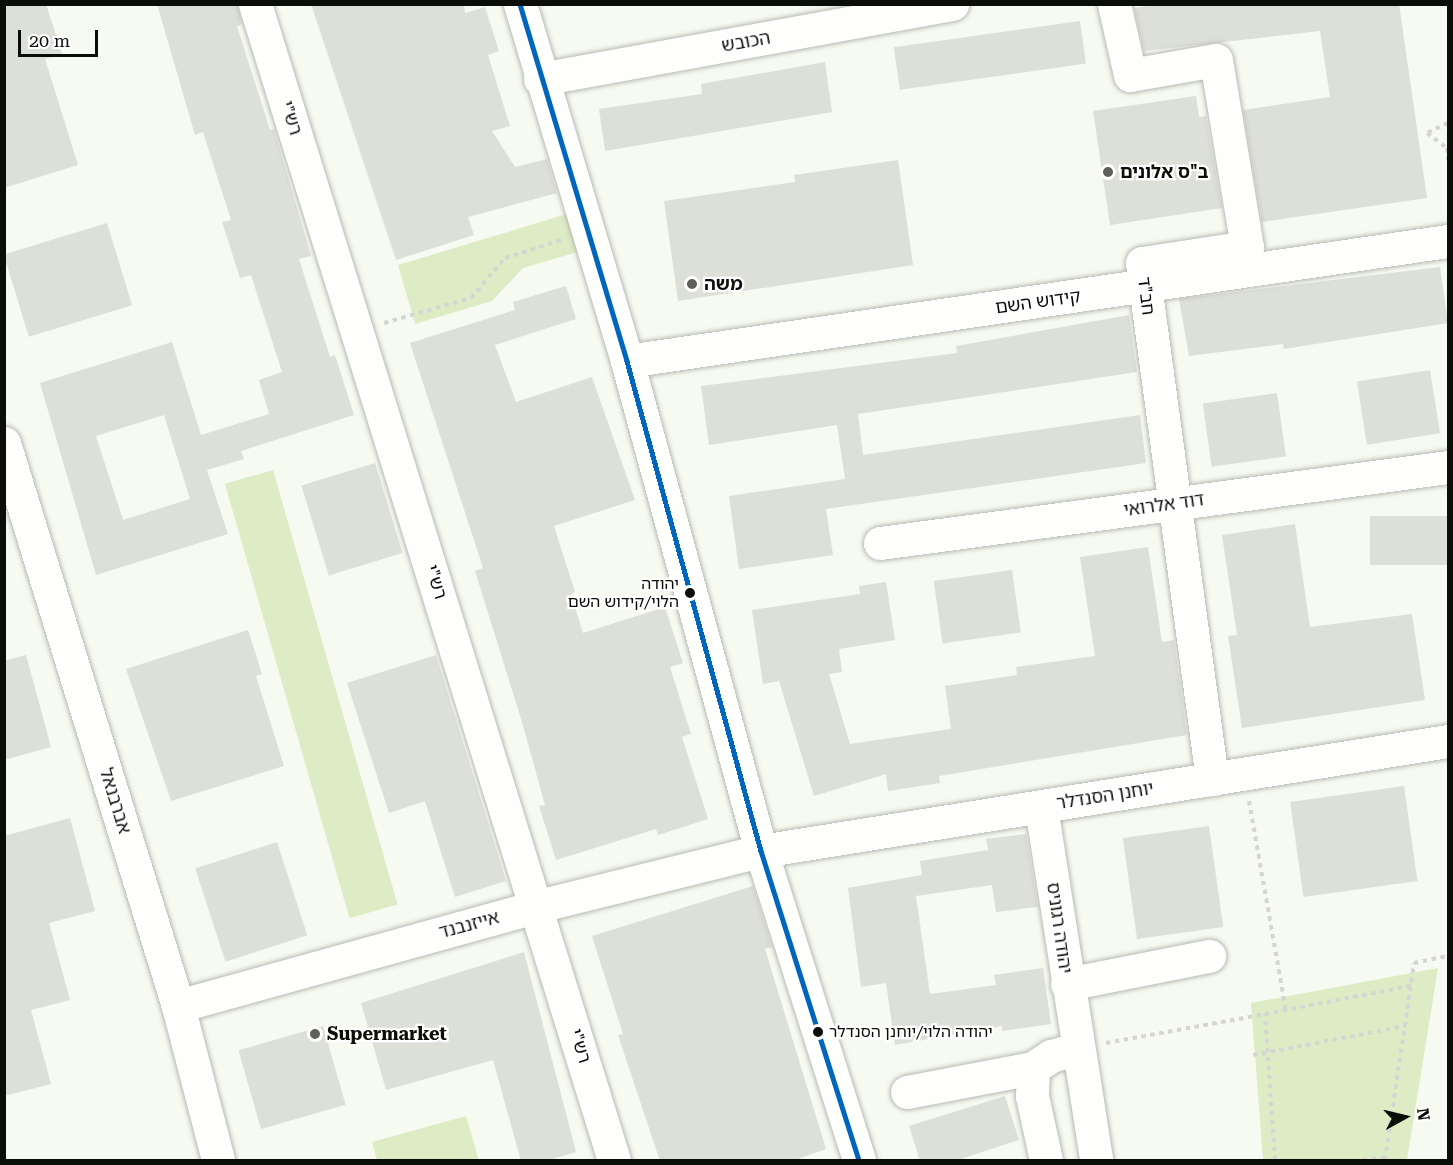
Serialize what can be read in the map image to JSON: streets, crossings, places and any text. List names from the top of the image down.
{
  "streets": {
    "street": [
      "הכובש",
      "רש\"י",
      "חב\"ד",
      "קידוש השם",
      "דוד אלרואי",
      "יוחנן הסנדלר",
      "אברבנאל",
      "אייזנבנד",
      "יהודה רגוניס"
    ]
  },
  "crossings": [
    ["רש\"י", "אייזנבנד"],
    ["חב\"ד", "קידוש השם"],
    ["חב\"ד", "דוד אלרואי"],
    ["חב\"ד", "יוחנן הסנדלר"],
    ["יוחנן הסנדלר", "אייזנבנד"],
    ["יוחנן הסנדלר", "יהודה רגוניס"],
    ["אברבנאל", "אייזנבנד"]
  ],
  "places": [
    "ב\"ס אלונים",
    "משה",
    "יהודה הלוי/קידוש השם",
    "יהודה הלוי/יוחנן הסנדלר",
    "Supermarket"
  ],
  "scale_bar": "20 m",
  "north": "right"
}
